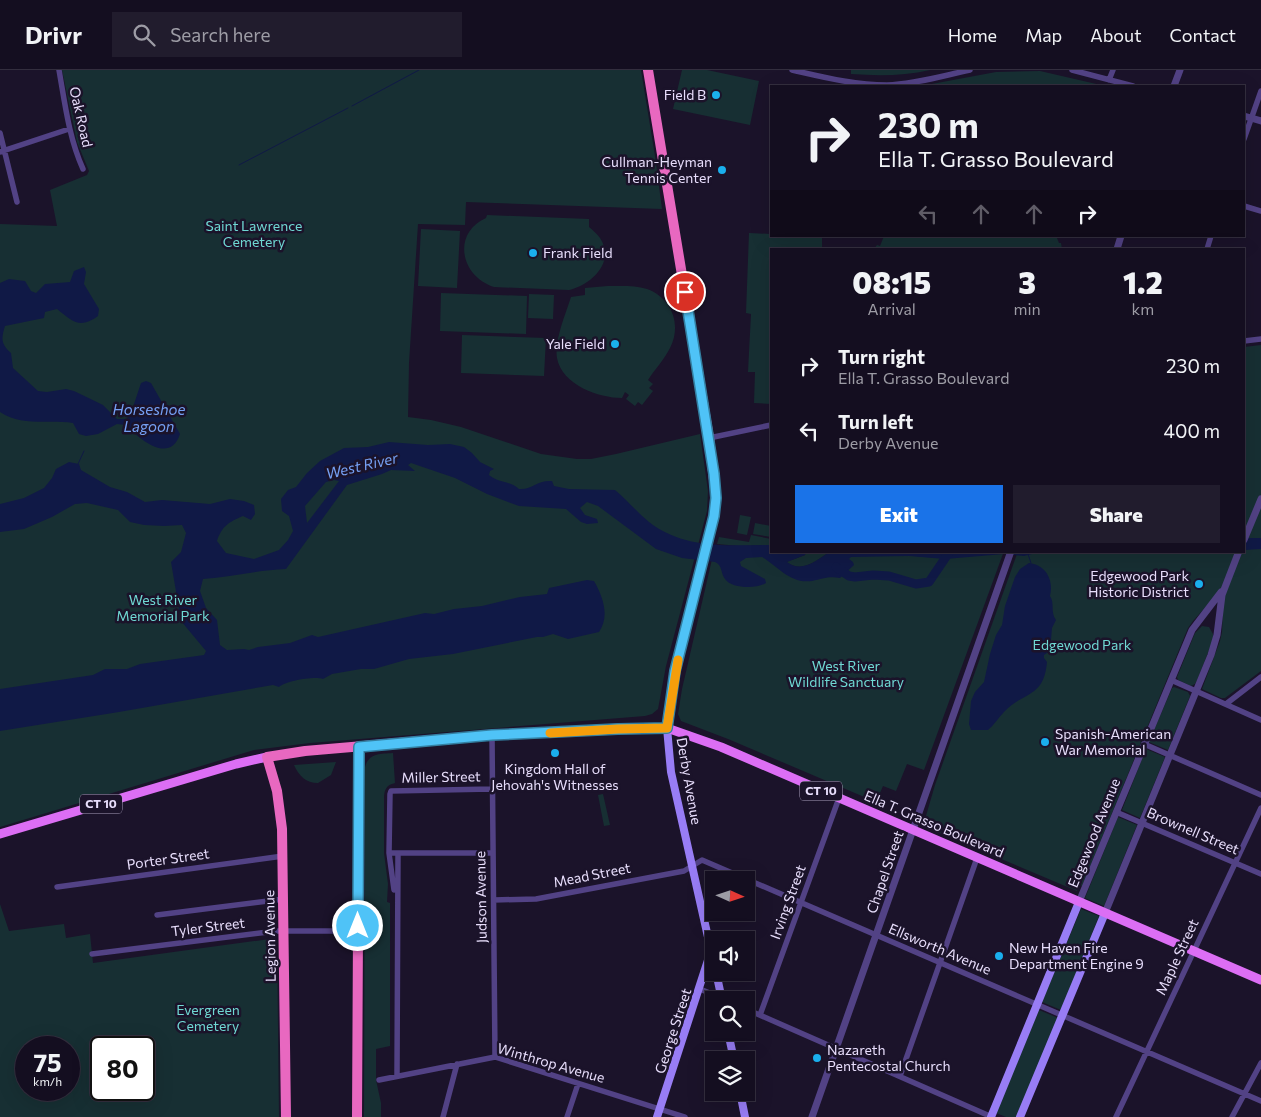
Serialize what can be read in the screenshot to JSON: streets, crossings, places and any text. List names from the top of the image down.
{
  "streets": {
    "highway": [
      "Derby Avenue",
      "CT 10",
      "Ella T. Grasso Boulevard",
      "Legion Avenue"
    ],
    "main road": ["Edgewood Avenue", "George Street"],
    "street": [
      "Oak Road",
      "Miller Street",
      "Brownell Street",
      "Porter Street",
      "Chapel Street",
      "Mead Street",
      "Judson Avenue",
      "Irving Street",
      "Tyler Street",
      "Ellsworth Avenue",
      "Maple Street",
      "Winthrop Avenue"
    ]
  },
  "crossings": [
    ["Miller Street", "Judson Avenue"],
    ["Derby Avenue", "Ella T. Grasso Boulevard"],
    ["Derby Avenue", "Mead Street"],
    ["Derby Avenue", "Ellsworth Avenue"],
    ["Ella T. Grasso Boulevard", "Edgewood Avenue"],
    ["Ella T. Grasso Boulevard", "Chapel Street"],
    ["Ella T. Grasso Boulevard", "Judson Avenue"],
    ["Ella T. Grasso Boulevard", "Irving Street"],
    ["Ella T. Grasso Boulevard", "Legion Avenue"],
    ["Ella T. Grasso Boulevard", "Maple Street"],
    ["Brownell Street", "Edgewood Avenue"],
    ["Brownell Street", "Maple Street"],
    ["Edgewood Avenue", "Ellsworth Avenue"],
    ["Porter Street", "Legion Avenue"],
    ["Chapel Street", "Ellsworth Avenue"],
    ["Mead Street", "Judson Avenue"],
    ["Mead Street", "Ellsworth Avenue"],
    ["Judson Avenue", "Winthrop Avenue"],
    ["Irving Street", "Ellsworth Avenue"],
    ["Tyler Street", "Legion Avenue"],
    ["Ellsworth Avenue", "Maple Street"],
    ["George Street", "Winthrop Avenue"]
  ],
  "water": ["Horseshoe Lagoon", "West River"],
  "parks": [
    "Saint Lawrence Cemetery",
    "West River Memorial Park",
    "Edgewood Park",
    "West River Wildlife Sanctuary",
    "Evergreen Cemetery"
  ],
  "places": [
    "Field B",
    "Cullman-Heyman Tennis Center",
    "Frank Field",
    "Yale Field",
    "Edgewood Park Historic District",
    "Spanish-American War Memorial",
    "Kingdom Hall of Jehovah's Witnesses",
    "New Haven Fire Department Engine 9",
    "Nazareth Pentecostal Church"
  ],
  "north": "right",
  "page": {
    "header": "Drivr",
    "search": "Search here",
    "nav": [
      "Home",
      "Map",
      "About",
      "Contact"
    ],
    "turn": ["230 m", "Ella T. Grasso Boulevard"],
    "eta": [
      "08:15",
      "Arrival",
      "3",
      "min",
      "1.2",
      "km"
    ],
    "list": [
      {
        "name": "Turn right",
        "note": "Ella T. Grasso Boulevard",
        "value": "230 m"
      },
      {
        "name": "Turn left",
        "note": "Derby Avenue",
        "value": "400 m"
      }
    ],
    "buttons": ["Exit", "Share"],
    "speed": "75 km/h",
    "limit": "80"
  }
}
